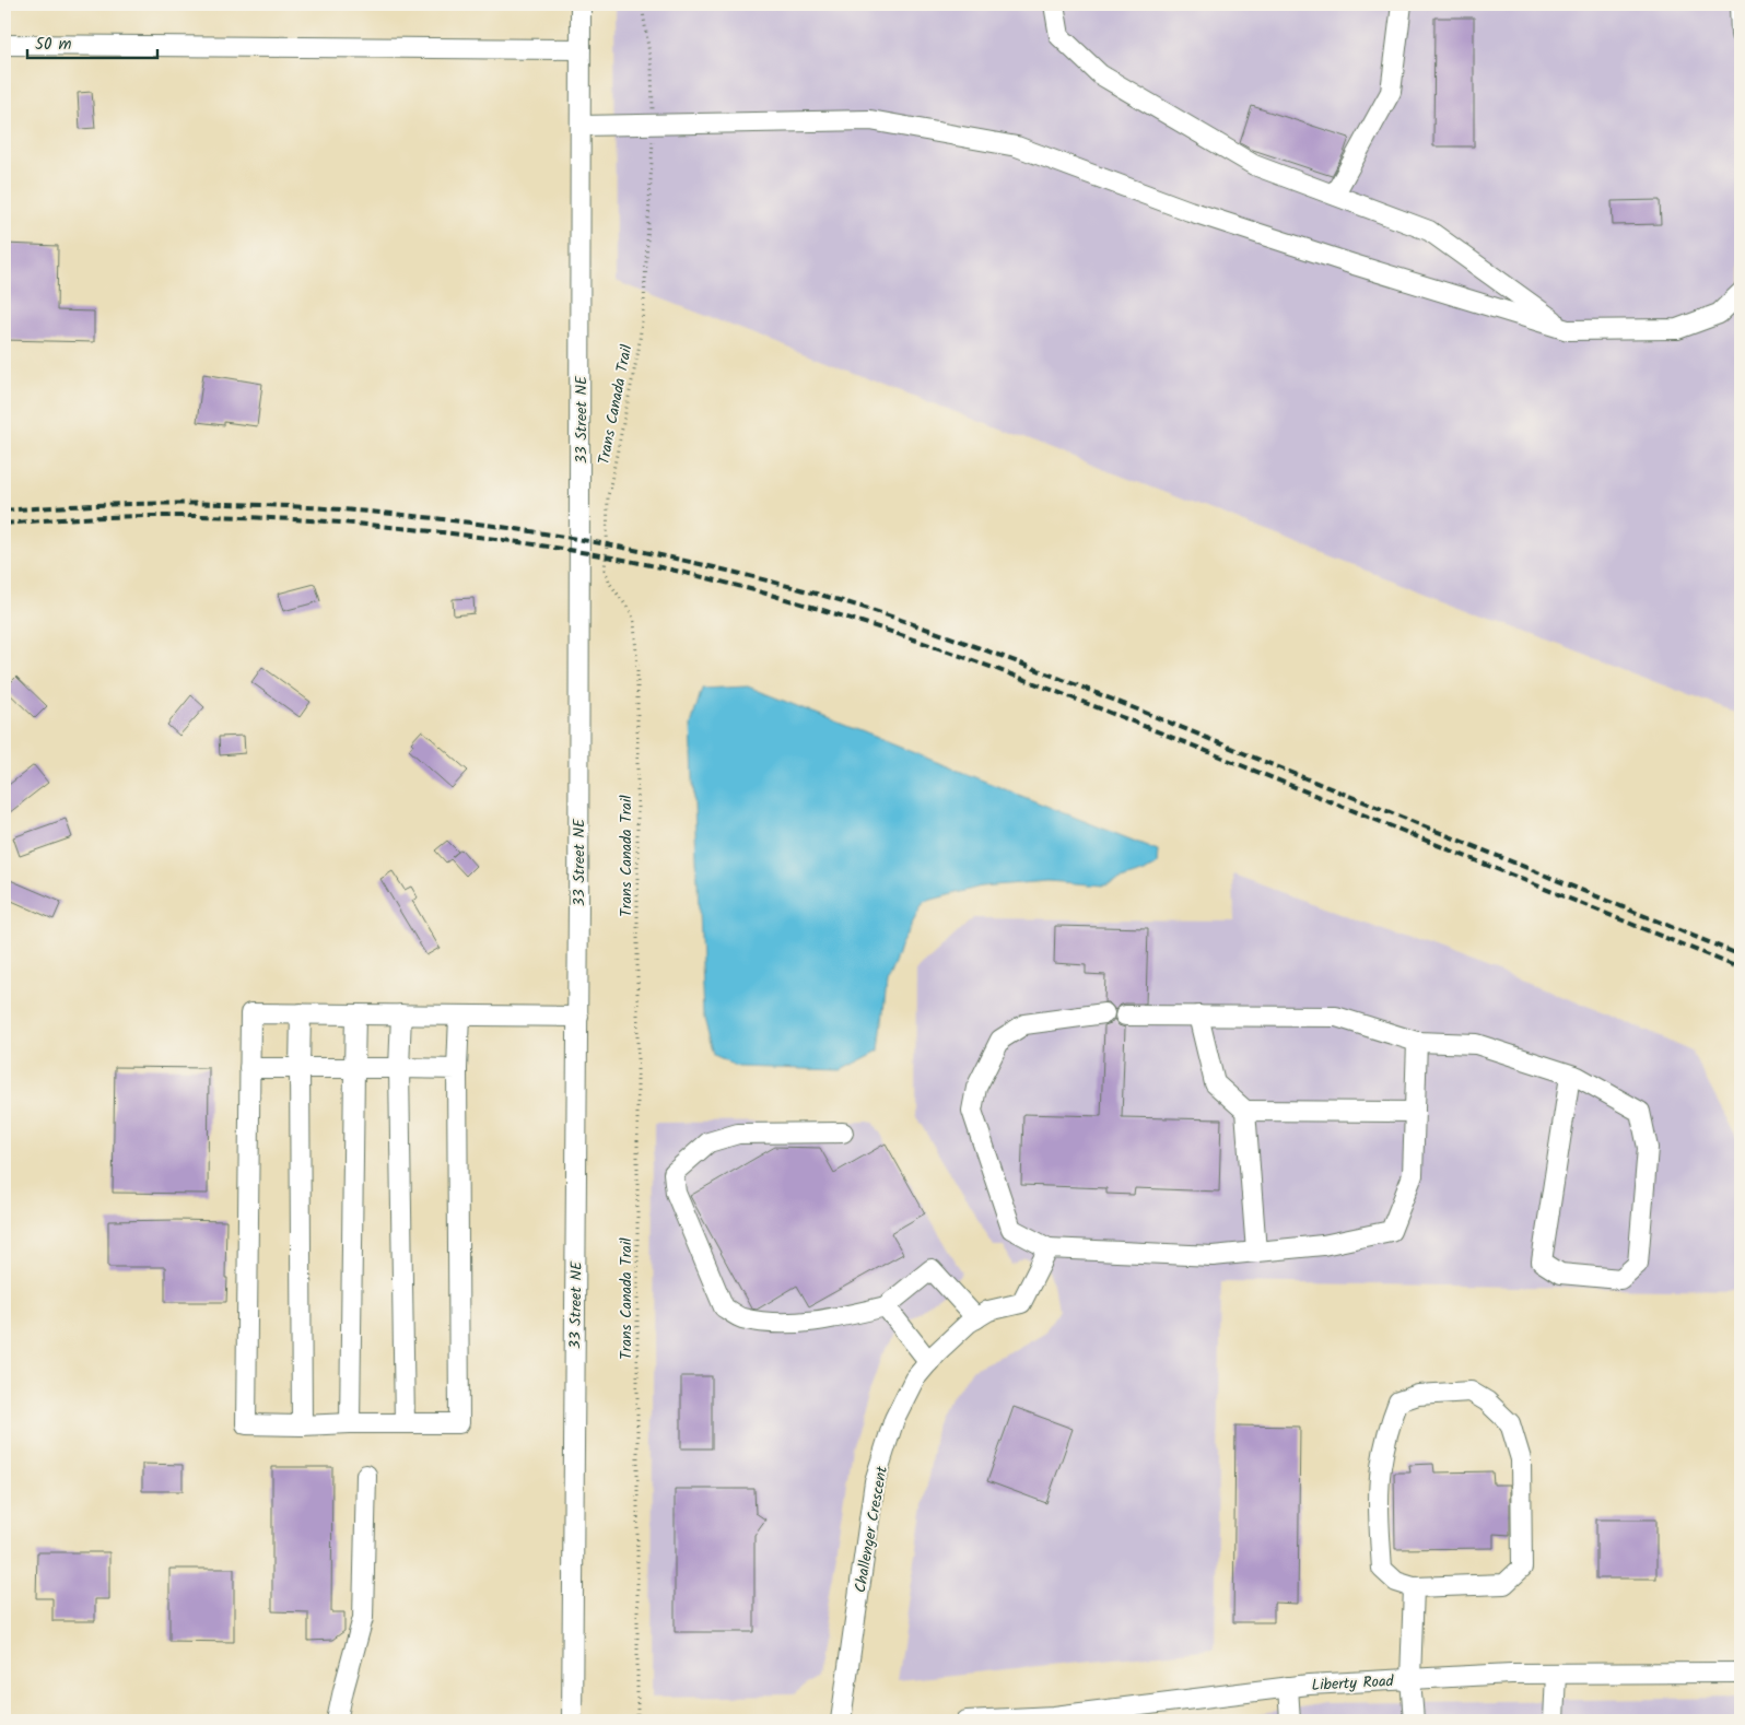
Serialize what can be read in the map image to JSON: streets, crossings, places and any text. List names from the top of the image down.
{
  "streets": {
    "street": ["33 Street NE", "Challenger Crescent", "Liberty Road"],
    "path": ["Trans Canada Trail"]
  },
  "scale_bar": "50 m"
}
